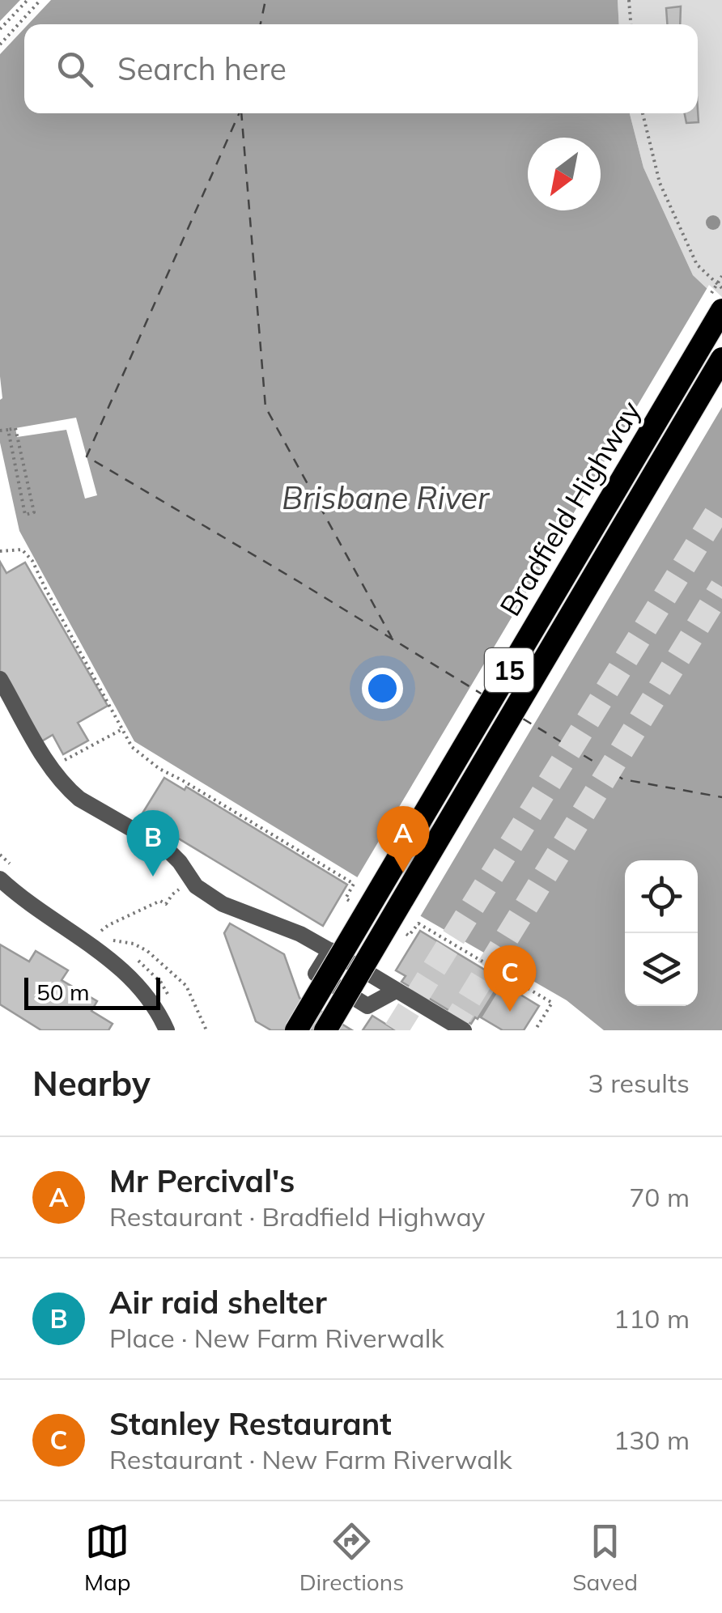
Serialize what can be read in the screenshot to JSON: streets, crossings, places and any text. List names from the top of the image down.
{
  "streets": {
    "highway": ["Bradfield Highway", "15"]
  },
  "water": ["Brisbane River"],
  "scale_bar": "50 m",
  "north": "bottom left",
  "page": {
    "search": "Search here",
    "pins": ["A", "B", "C"],
    "scale": "50 m",
    "heading": ["Nearby", "3 results"],
    "list": [
      {
        "mark": "A",
        "name": "Mr Percival's",
        "note": "Restaurant · Bradfield Highway",
        "value": "70 m"
      },
      {
        "mark": "B",
        "name": "Air raid shelter",
        "note": "Place · New Farm Riverwalk",
        "value": "110 m"
      },
      {
        "mark": "C",
        "name": "Stanley Restaurant",
        "note": "Restaurant · New Farm Riverwalk",
        "value": "130 m"
      }
    ],
    "nav": ["Map", "Directions", "Saved"]
  }
}
